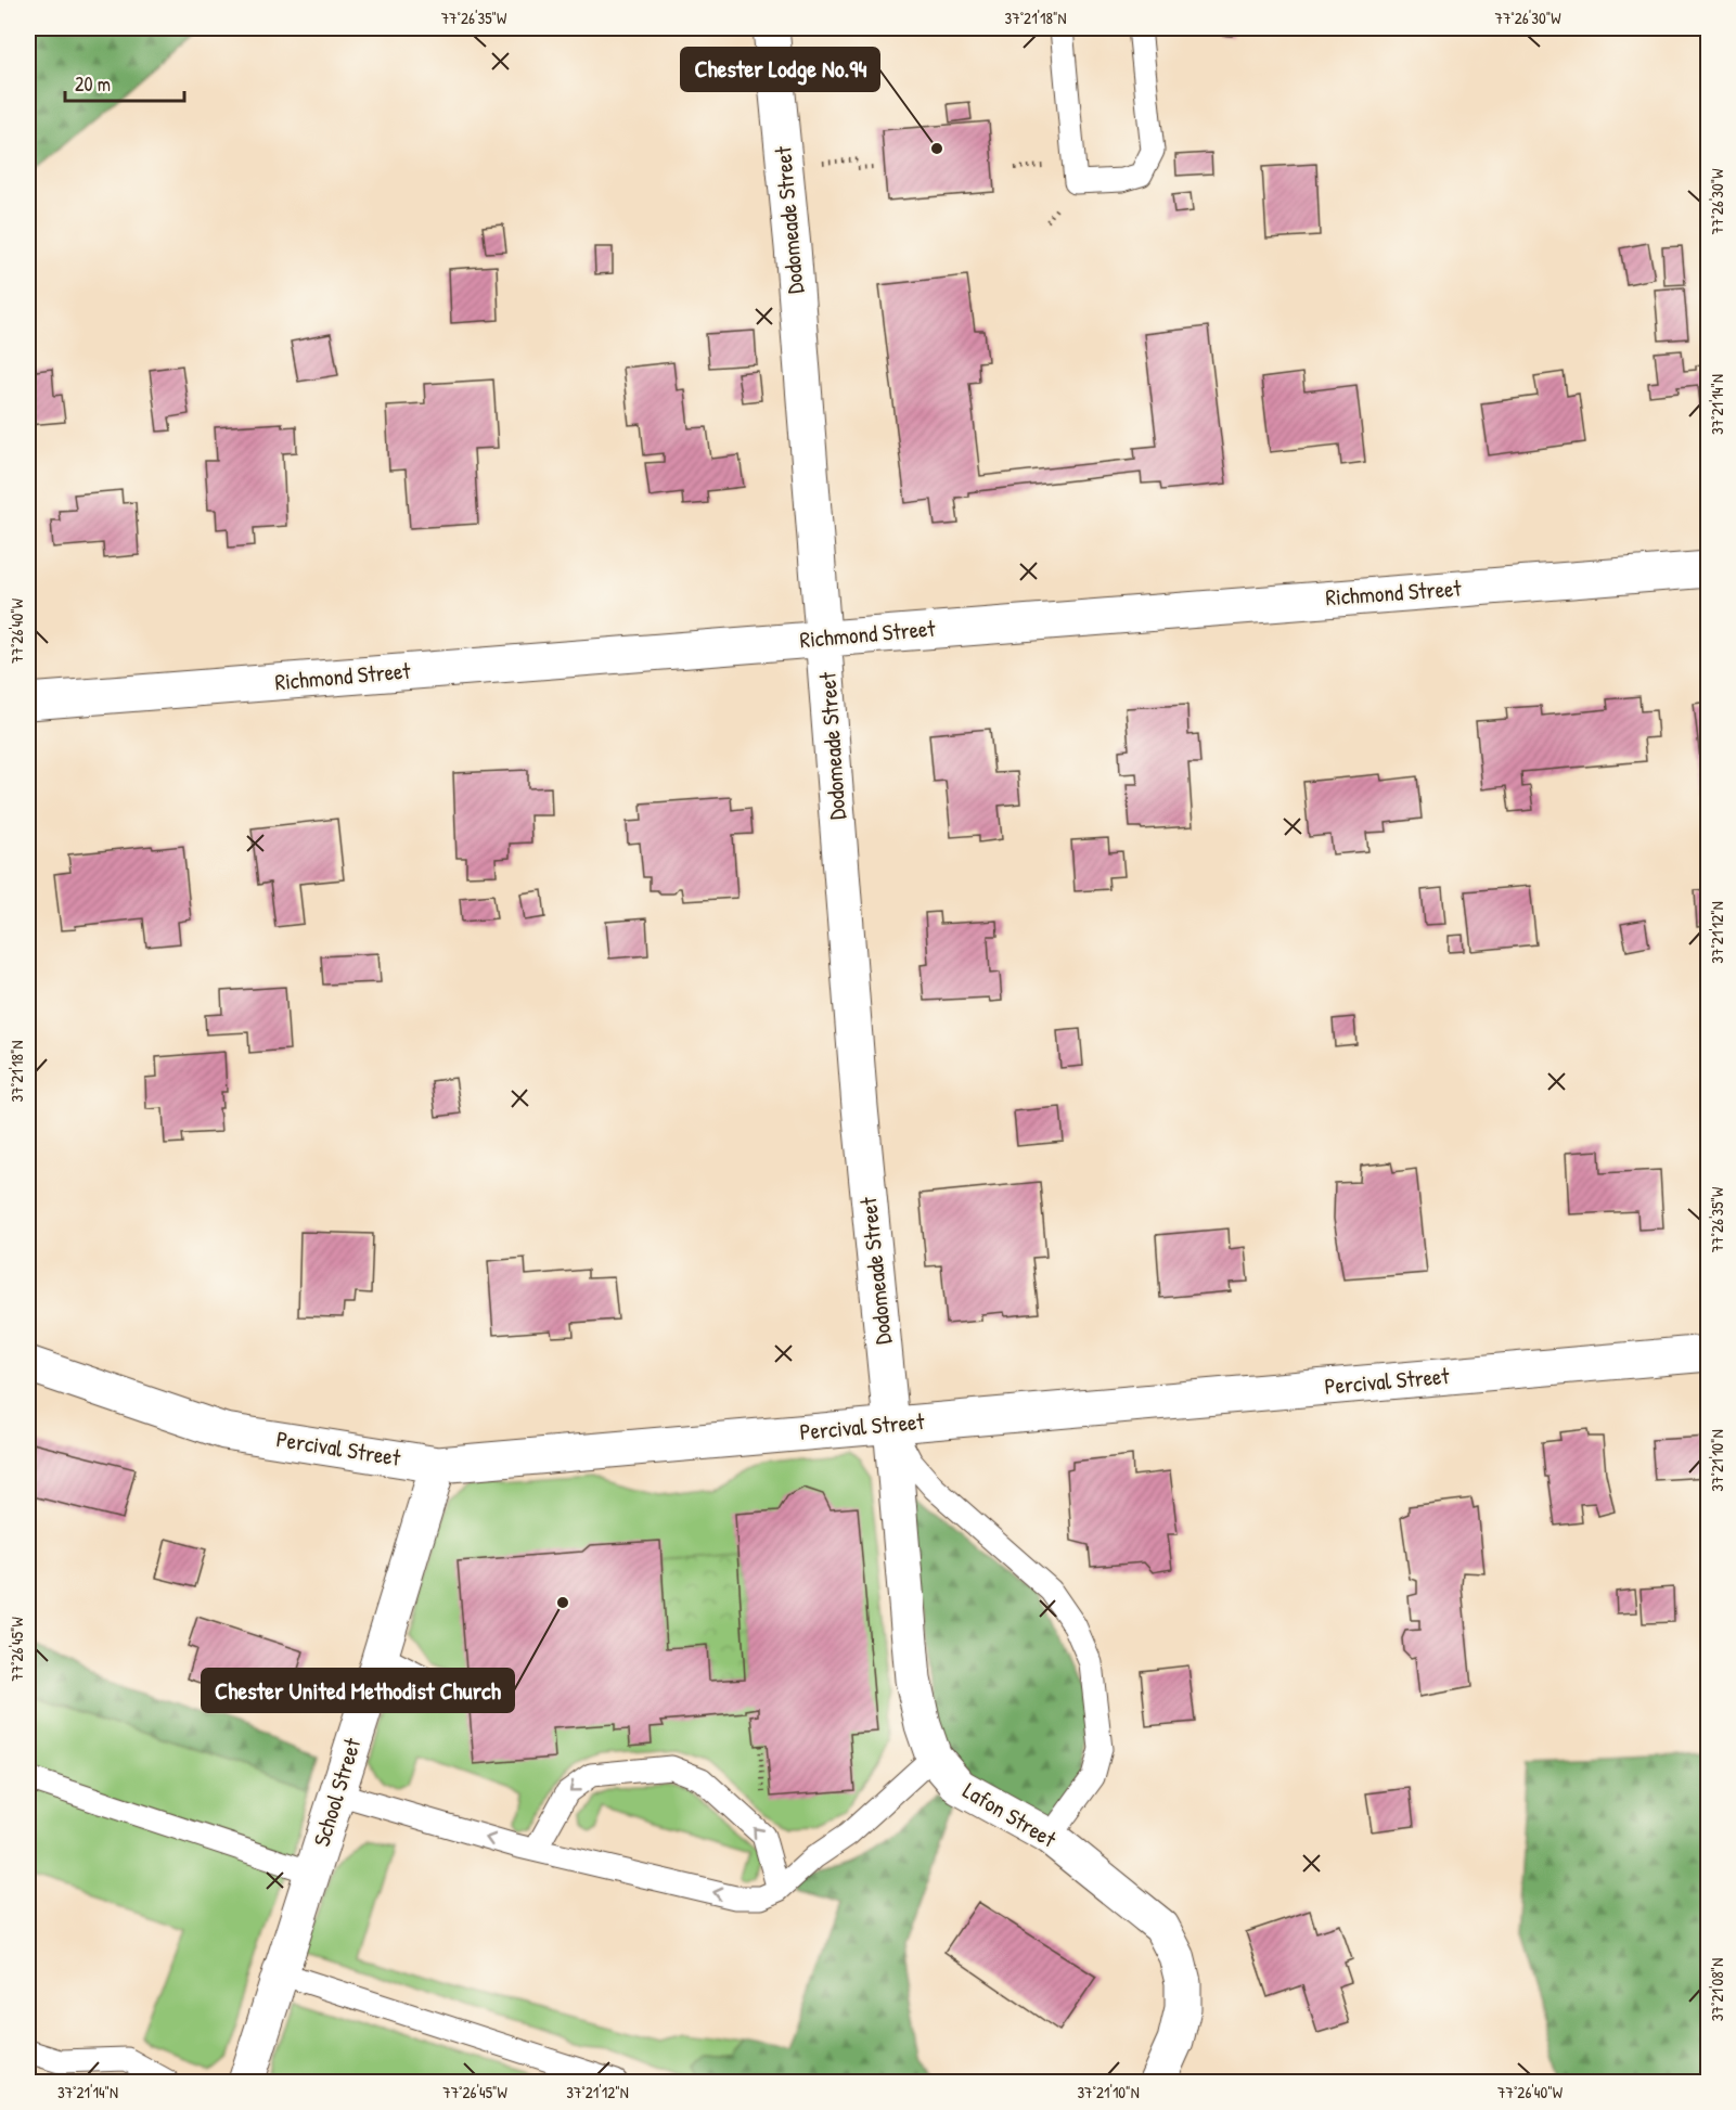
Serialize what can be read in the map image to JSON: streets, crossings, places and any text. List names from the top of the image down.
{
  "streets": {
    "street": [
      "Dodomeade Street",
      "Richmond Street",
      "Percival Street",
      "School Street",
      "Lafon Street"
    ]
  },
  "crossings": [
    ["Dodomeade Street", "Richmond Street"],
    ["Dodomeade Street", "Percival Street"],
    ["Dodomeade Street", "Lafon Street"],
    ["Percival Street", "School Street"],
    ["Percival Street", "Lafon Street"]
  ],
  "places": ["Chester Lodge No.94", "Chester United Methodist Church"],
  "scale_bar": "20 m",
  "coordinates": [
    "77°26'35\"W",
    "37°21'18\"N",
    "77°26'30\"W",
    "37°21'14\"N",
    "77°26'40\"W",
    "37°21'12\"N",
    "37°21'10\"N",
    "77°26'45\"W",
    "37°21'08\"N"
  ]
}
